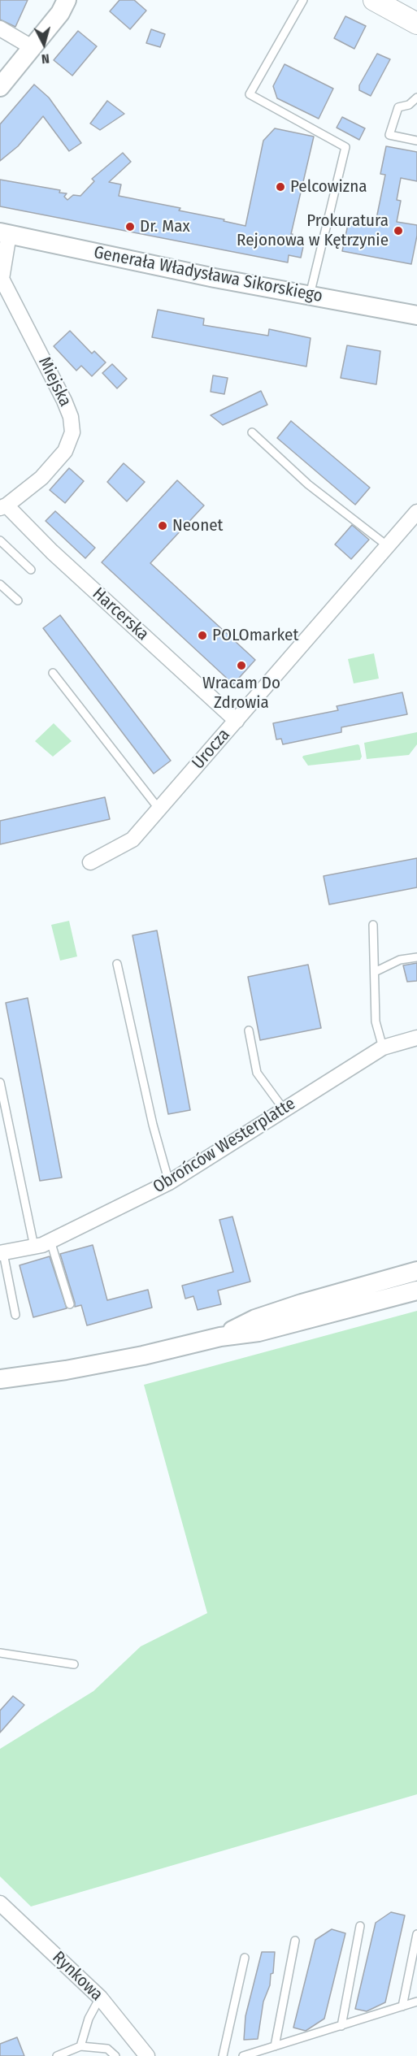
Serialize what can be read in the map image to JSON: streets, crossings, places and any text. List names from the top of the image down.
{
  "streets": {
    "street": [
      "Generała Władysława Sikorskiego",
      "Miejska",
      "Harcerska",
      "Urocza",
      "Obrońców Westerplatte",
      "Rynkowa"
    ]
  },
  "crossings": [
    ["Generała Władysława Sikorskiego", "Miejska"],
    ["Miejska", "Harcerska"],
    ["Harcerska", "Urocza"]
  ],
  "places": [
    "Pelcowizna",
    "Dr. Max",
    "Prokuratura Rejonowa w Kętrzynie",
    "Neonet",
    "POLOmarket",
    "Wracam Do Zdrowia"
  ],
  "north": "bottom"
}
